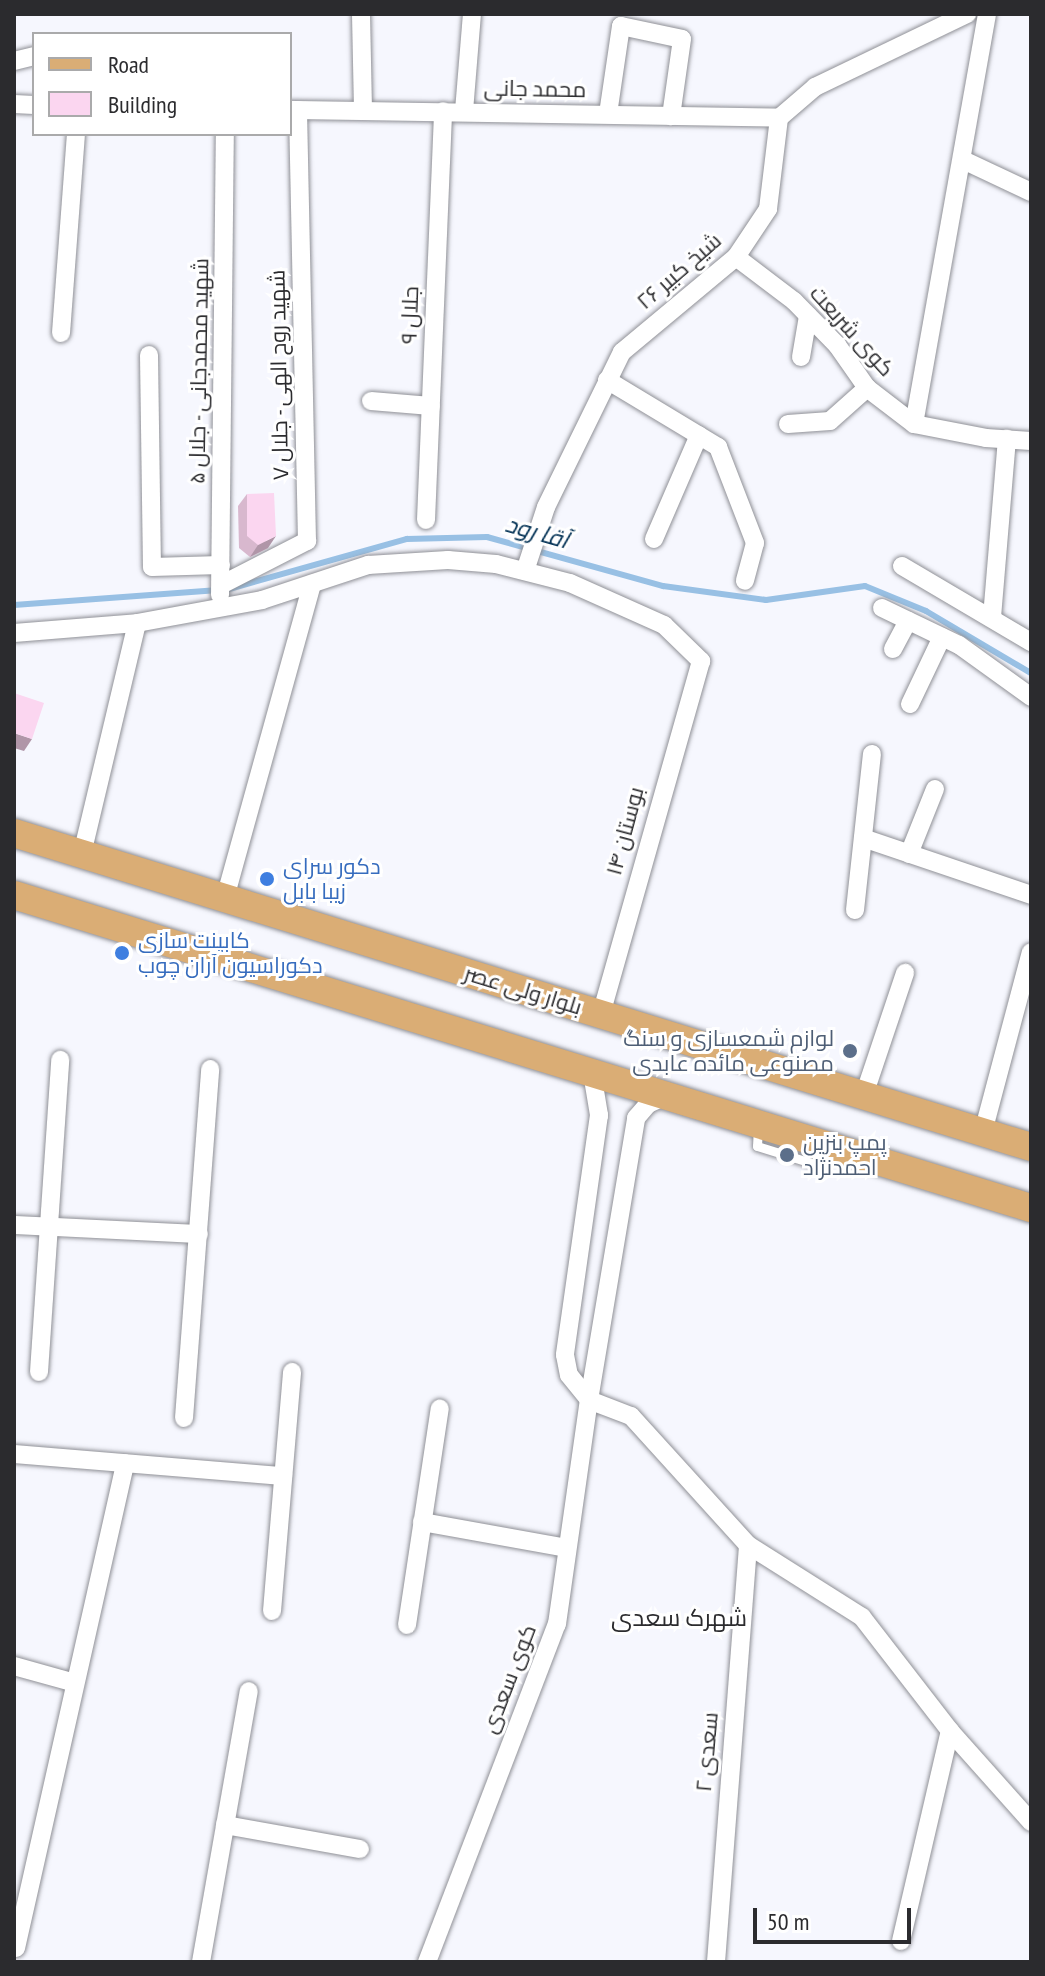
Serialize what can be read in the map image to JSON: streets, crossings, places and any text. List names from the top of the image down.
{
  "streets": {
    "main road": ["بلوار ولی عصر"],
    "street": [
      "محمد جانی",
      "شیخ کبیر ۲۶",
      "جلال ۹",
      "کوی شریعت",
      "شهید محمدجانی - جلال ۵",
      "شهید روح الهی - جلال ۷",
      "بوستان ۱۴",
      "کوی سعدی",
      "سعدی ۲"
    ]
  },
  "crossings": [
    ["محمد جانی", "شیخ کبیر ۲۶"],
    ["محمد جانی", "جلال ۹"],
    ["محمد جانی", "شهید روح الهی - جلال ۷"],
    ["شیخ کبیر ۲۶", "کوی شریعت"],
    ["شیخ کبیر ۲۶", "بوستان ۱۴"],
    ["شهید محمدجانی - جلال ۵", "شهید روح الهی - جلال ۷"],
    ["بوستان ۱۴", "بلوار ولی عصر"]
  ],
  "districts": ["شهرک سعدی"],
  "water": ["آقا رود"],
  "places": [
    "دکور سرای زیبا بابل",
    "کابینت سازی دکوراسیون آران چوب",
    "لوازم شمعسازی و سنگ مصنوعی مائده عابدی",
    "پمپ بنزین احمدنژاد"
  ],
  "legend": ["Road", "Building"],
  "scale_bar": "50 m"
}
